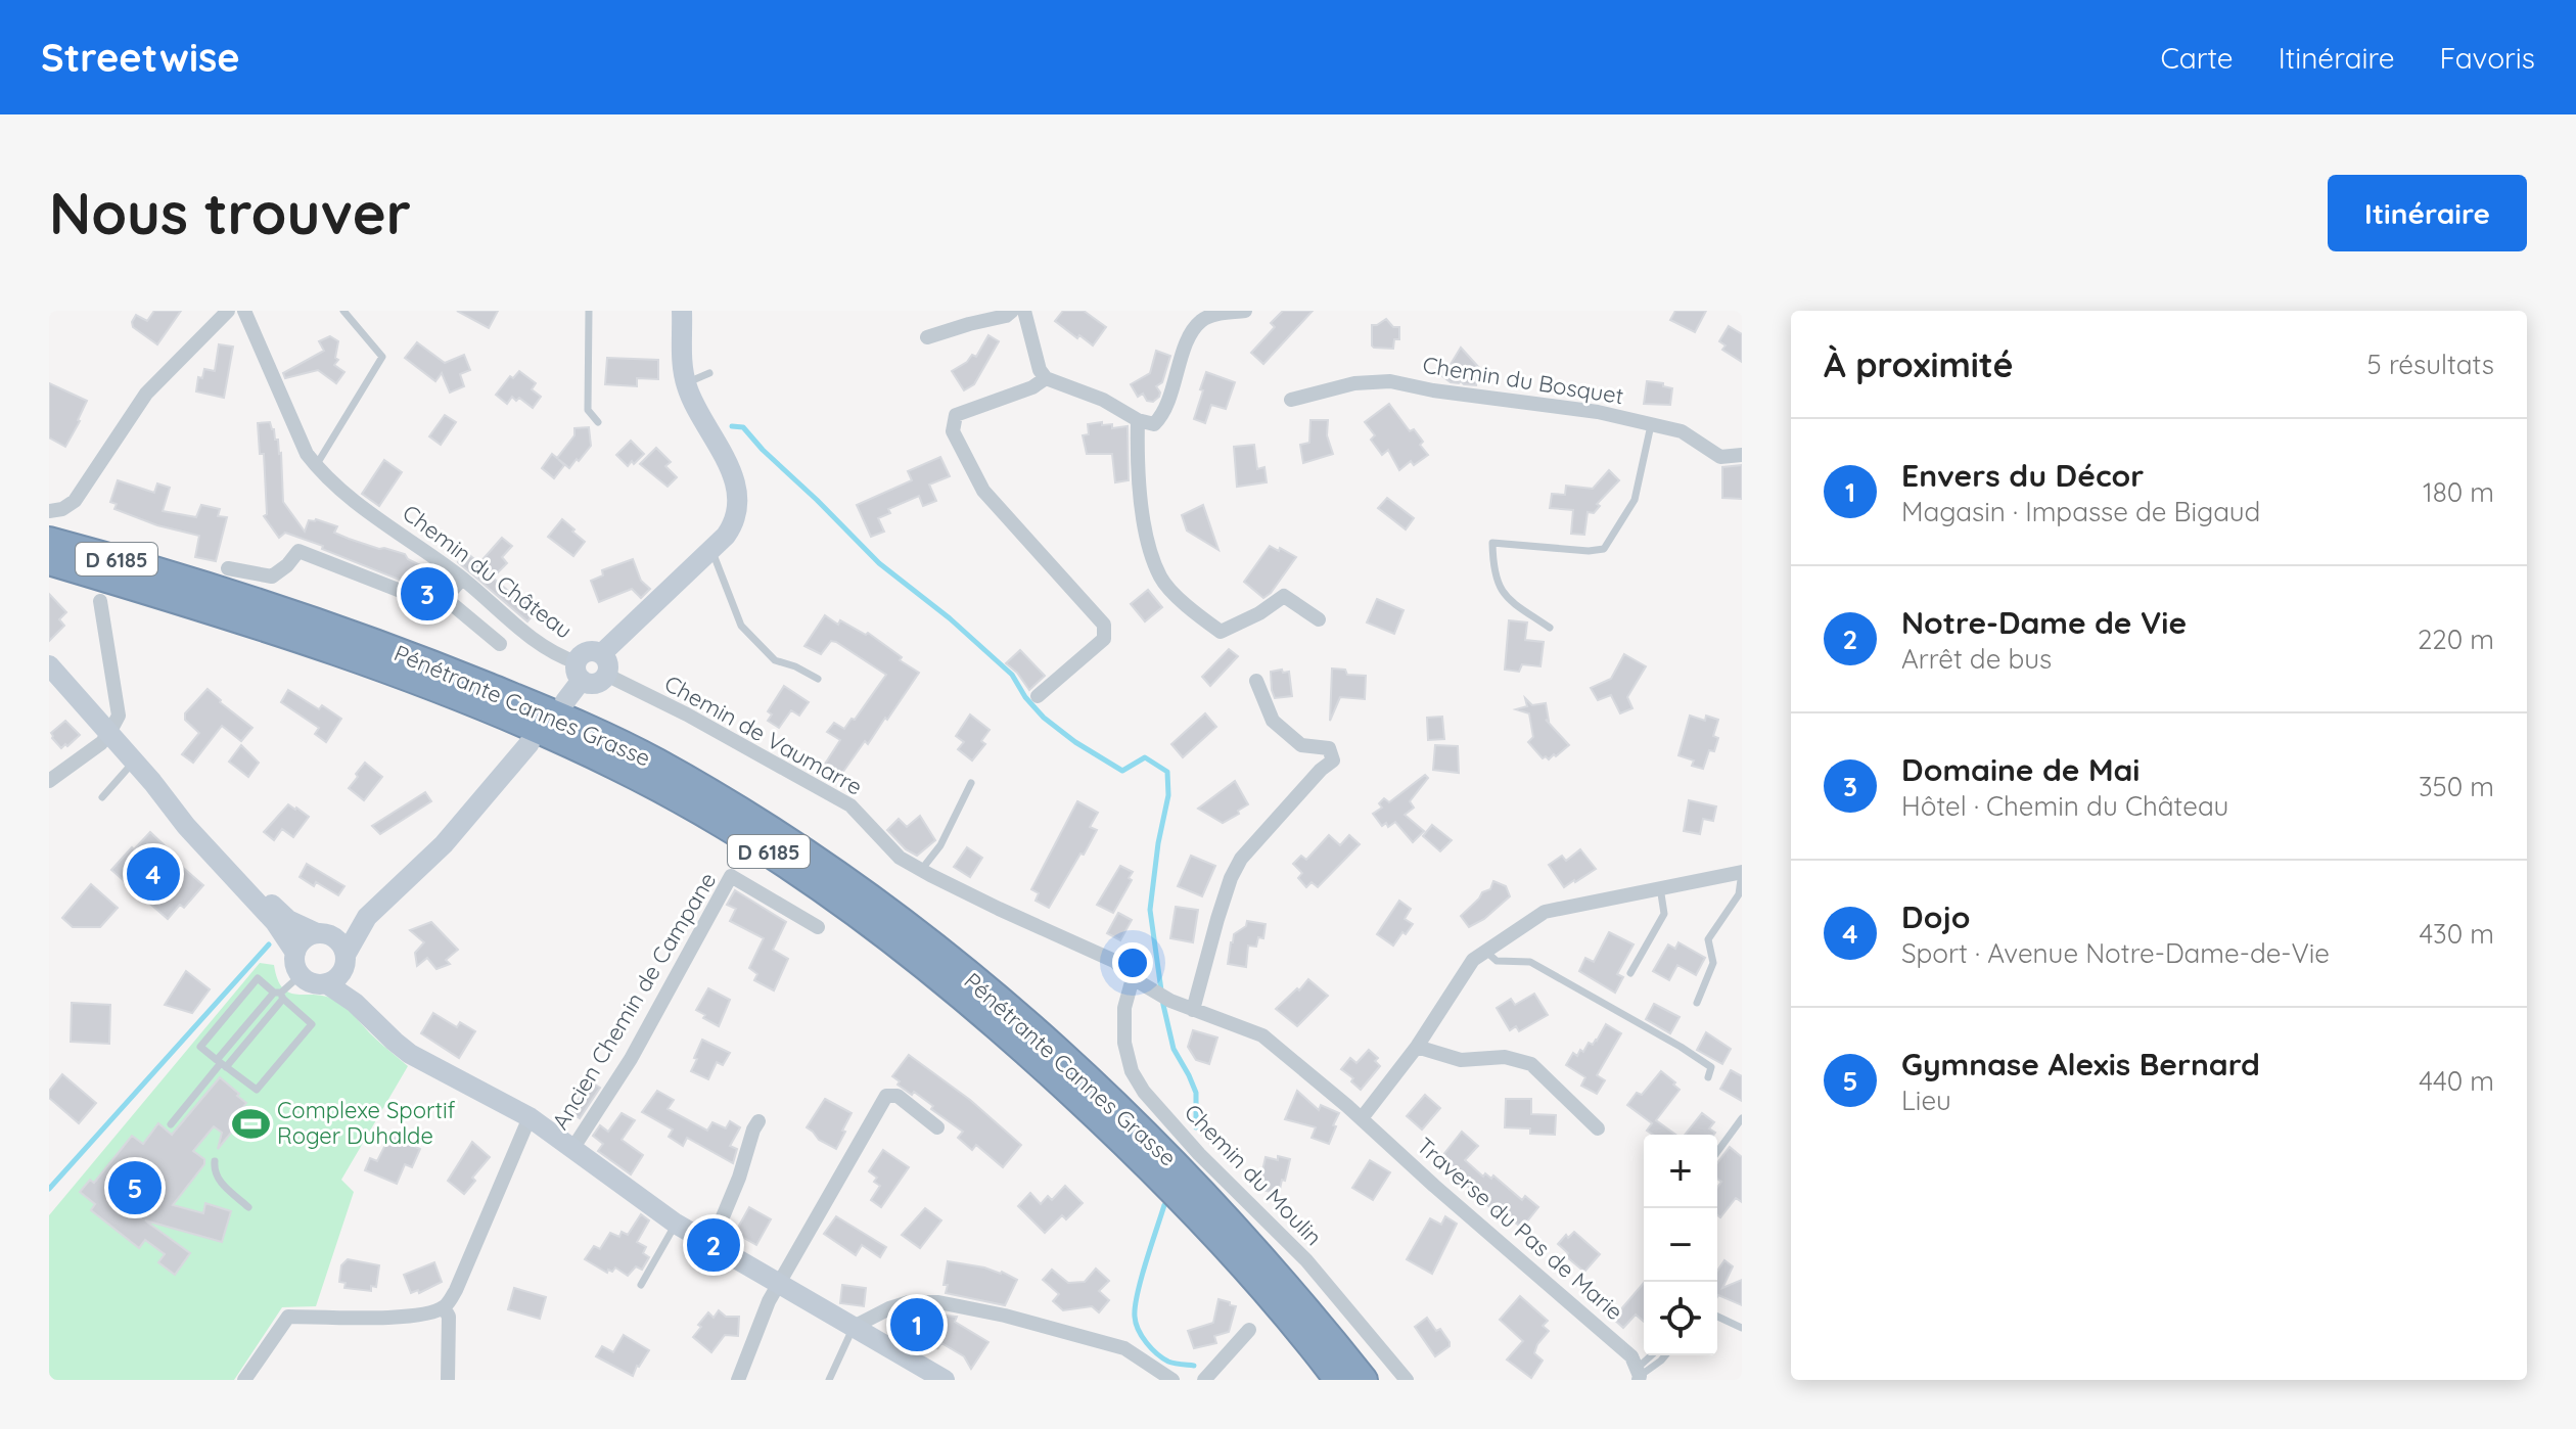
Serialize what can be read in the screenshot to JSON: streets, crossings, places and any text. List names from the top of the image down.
{
  "streets": {
    "highway": ["D 6185", "Pénétrante Cannes Grasse"],
    "street": [
      "Chemin du Bosquet",
      "Chemin du Château",
      "Chemin de Vaumarre",
      "Ancien Chemin de Campane",
      "Chemin du Moulin",
      "Traverse du Pas de Marie"
    ]
  },
  "crossings": [
    ["Chemin du Château", "Chemin de Vaumarre"],
    ["Chemin de Vaumarre", "Chemin du Moulin"],
    ["Chemin de Vaumarre", "Traverse du Pas de Marie"]
  ],
  "places": {
    "sports": ["Complexe Sportif Roger Duhalde"]
  },
  "page": {
    "header": "Streetwise",
    "nav": ["Carte", "Itinéraire", "Favoris"],
    "buttons": "Itinéraire",
    "title": "Nous trouver",
    "heading": ["À proximité", "5 résultats"],
    "list": [
      {
        "mark": "1",
        "name": "Envers du Décor",
        "note": "Magasin · Impasse de Bigaud",
        "value": "180 m"
      },
      {
        "mark": "2",
        "name": "Notre-Dame de Vie",
        "note": "Arrêt de bus",
        "value": "220 m"
      },
      {
        "mark": "3",
        "name": "Domaine de Mai",
        "note": "Hôtel · Chemin du Château",
        "value": "350 m"
      },
      {
        "mark": "4",
        "name": "Dojo",
        "note": "Sport · Avenue Notre-Dame-de-Vie",
        "value": "430 m"
      },
      {
        "mark": "5",
        "name": "Gymnase Alexis Bernard",
        "note": "Lieu",
        "value": "440 m"
      }
    ],
    "pins": [
      "3",
      "4",
      "5",
      "2",
      "1"
    ],
    "map_buttons": ["+", "−"]
  }
}
